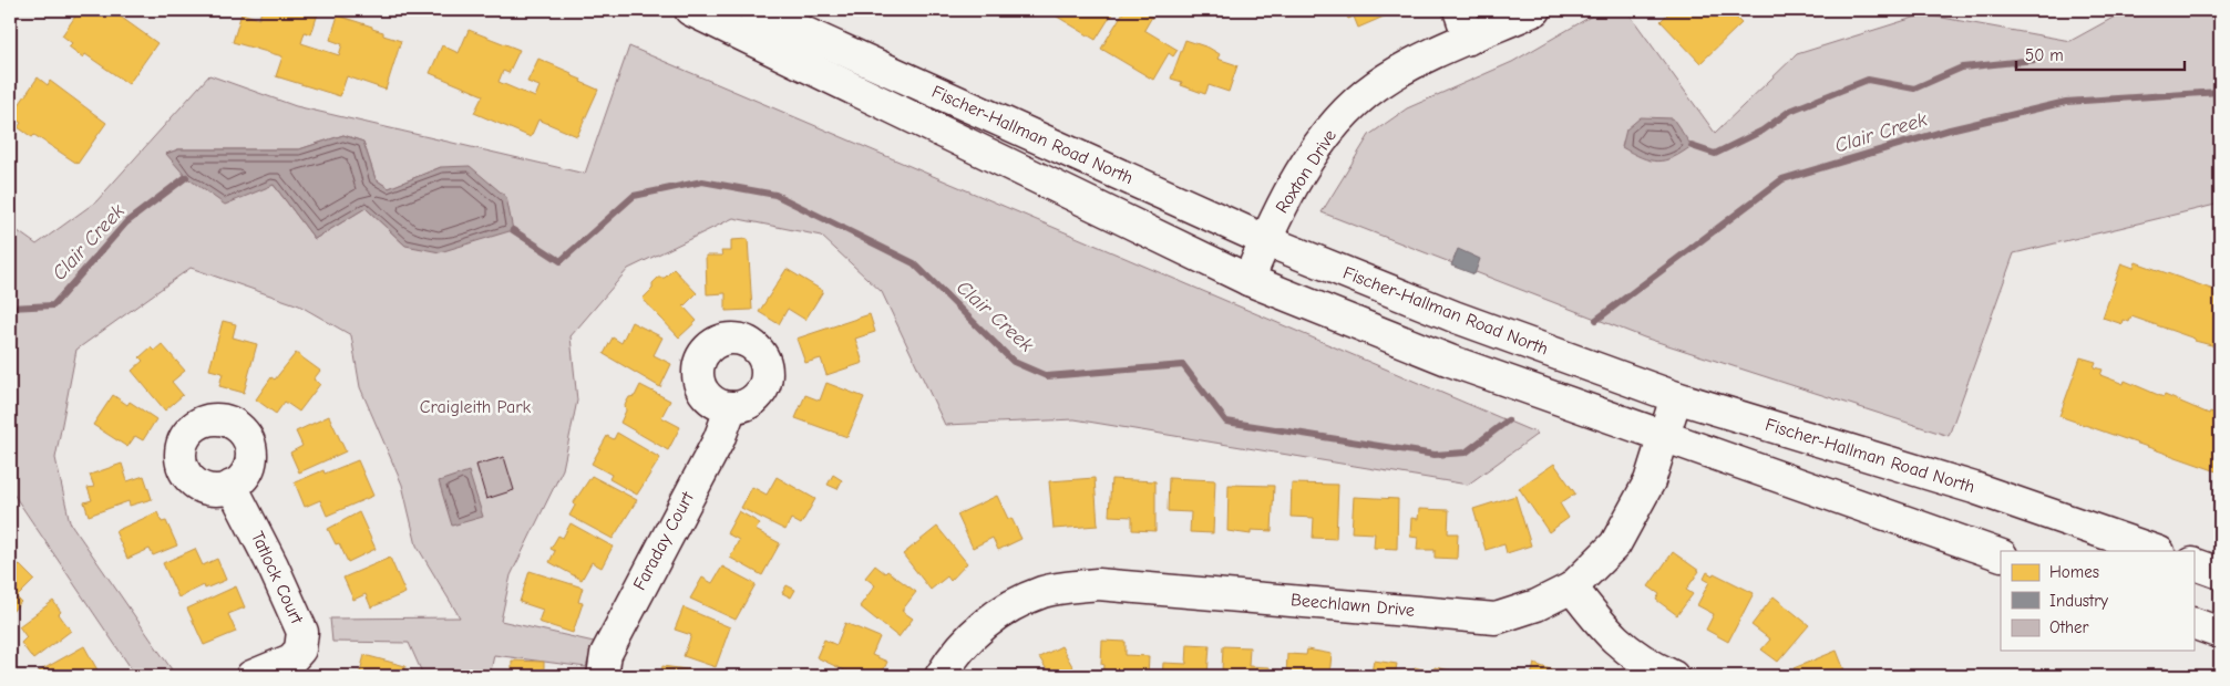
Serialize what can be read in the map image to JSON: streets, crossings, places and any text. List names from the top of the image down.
{
  "streets": {
    "main road": [
      "Fischer-Hallman Road North",
      "Roxton Drive",
      "Faraday Court",
      "Tatlock Court",
      "Beechlawn Drive"
    ]
  },
  "crossings": [
    ["Fischer-Hallman Road North", "Roxton Drive"],
    ["Fischer-Hallman Road North", "Beechlawn Drive"]
  ],
  "water": ["Clair Creek"],
  "parks": ["Craigleith Park"],
  "legend": ["Homes", "Industry", "Other"],
  "scale_bar": "50 m"
}
